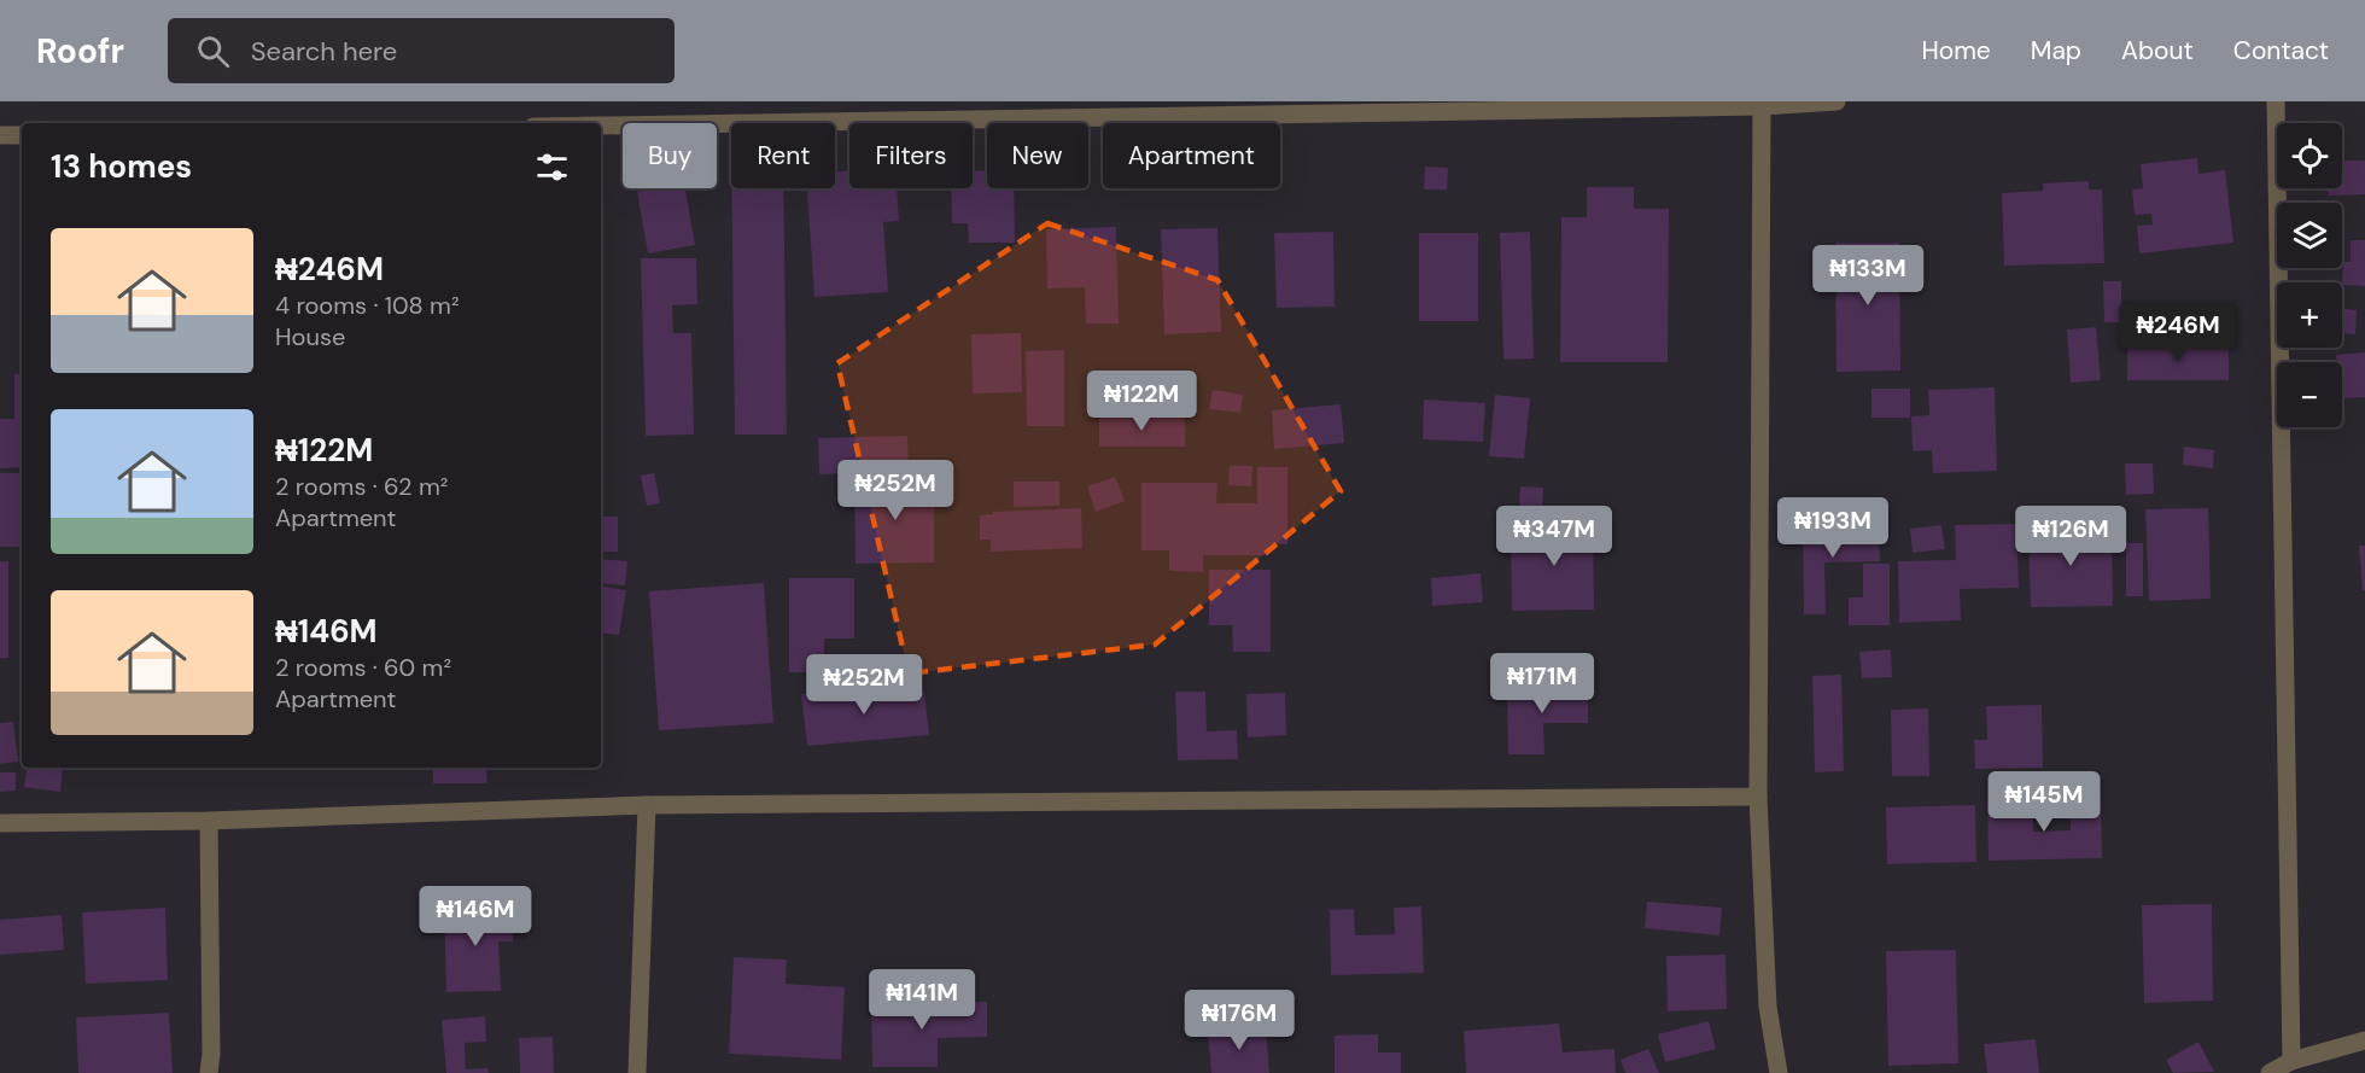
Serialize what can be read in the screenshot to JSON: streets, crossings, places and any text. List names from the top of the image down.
{
  "page": {
    "header": "Roofr",
    "search": "Search here",
    "nav": [
      "Home",
      "Map",
      "About",
      "Contact"
    ],
    "map_buttons": ["+", "−"],
    "chip": [
      "Buy",
      "Rent",
      "Filters",
      "New",
      "Apartment"
    ],
    "heading": "13 homes",
    "list": [
      {
        "name": "₦246M",
        "note": "4 rooms · 108 m² · House"
      },
      {
        "name": "₦122M",
        "note": "2 rooms · 62 m² · Apartment"
      },
      {
        "name": "₦146M",
        "note": "2 rooms · 60 m² · Apartment"
      }
    ],
    "price": [
      "₦133M",
      "₦246M",
      "₦122M",
      "₦252M",
      "₦193M",
      "₦347M",
      "₦126M",
      "₦171M",
      "₦252M",
      "₦145M",
      "₦146M",
      "₦141M",
      "₦176M"
    ]
  }
}
